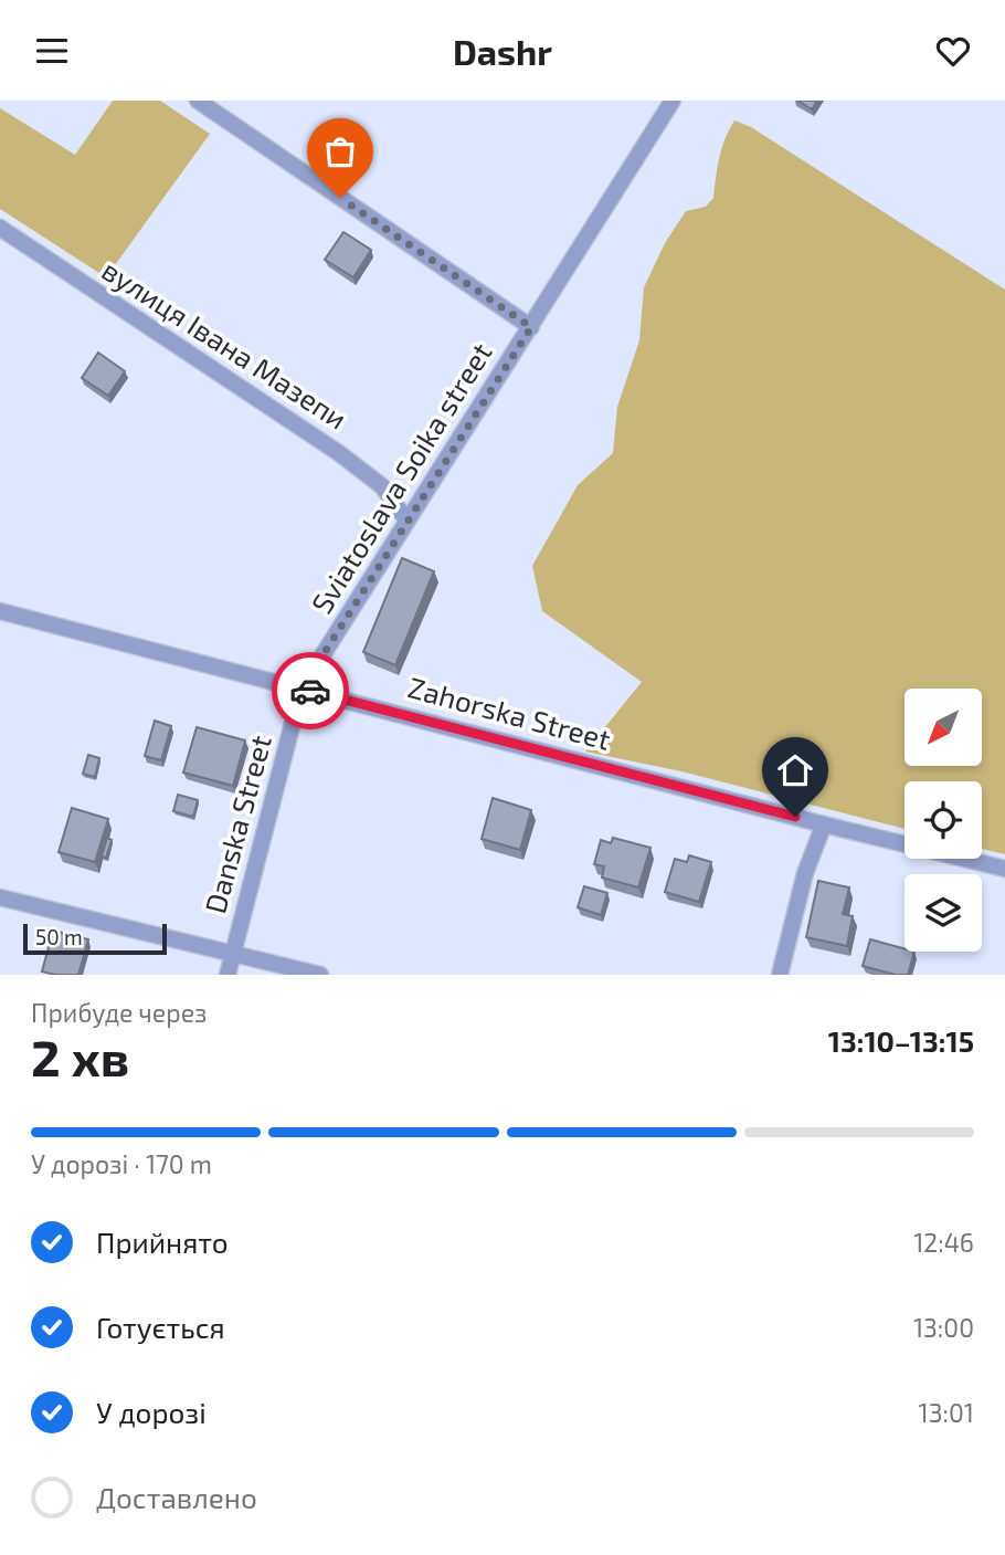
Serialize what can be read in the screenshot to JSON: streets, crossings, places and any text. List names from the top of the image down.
{
  "streets": {
    "street": [
      "вулиця Івана Мазепи",
      "Sviatoslava Soika street",
      "Zahorska Street",
      "Danska Street"
    ]
  },
  "crossings": [
    ["вулиця Івана Мазепи", "Sviatoslava Soika street"],
    ["Sviatoslava Soika street", "Zahorska Street"],
    ["Sviatoslava Soika street", "Danska Street"],
    ["Zahorska Street", "Danska Street"]
  ],
  "scale_bar": "50 m",
  "north": "bottom left",
  "page": {
    "header": "Dashr",
    "scale": "50 m",
    "heading": ["2 хв", "Прибуде через", "13:10–13:15"],
    "bar": "У дорозі · 170 m",
    "list": [
      ["Прийнято", "12:46"],
      ["Готується", "13:00"],
      ["У дорозі", "13:01"],
      "Доставлено"
    ]
  }
}
